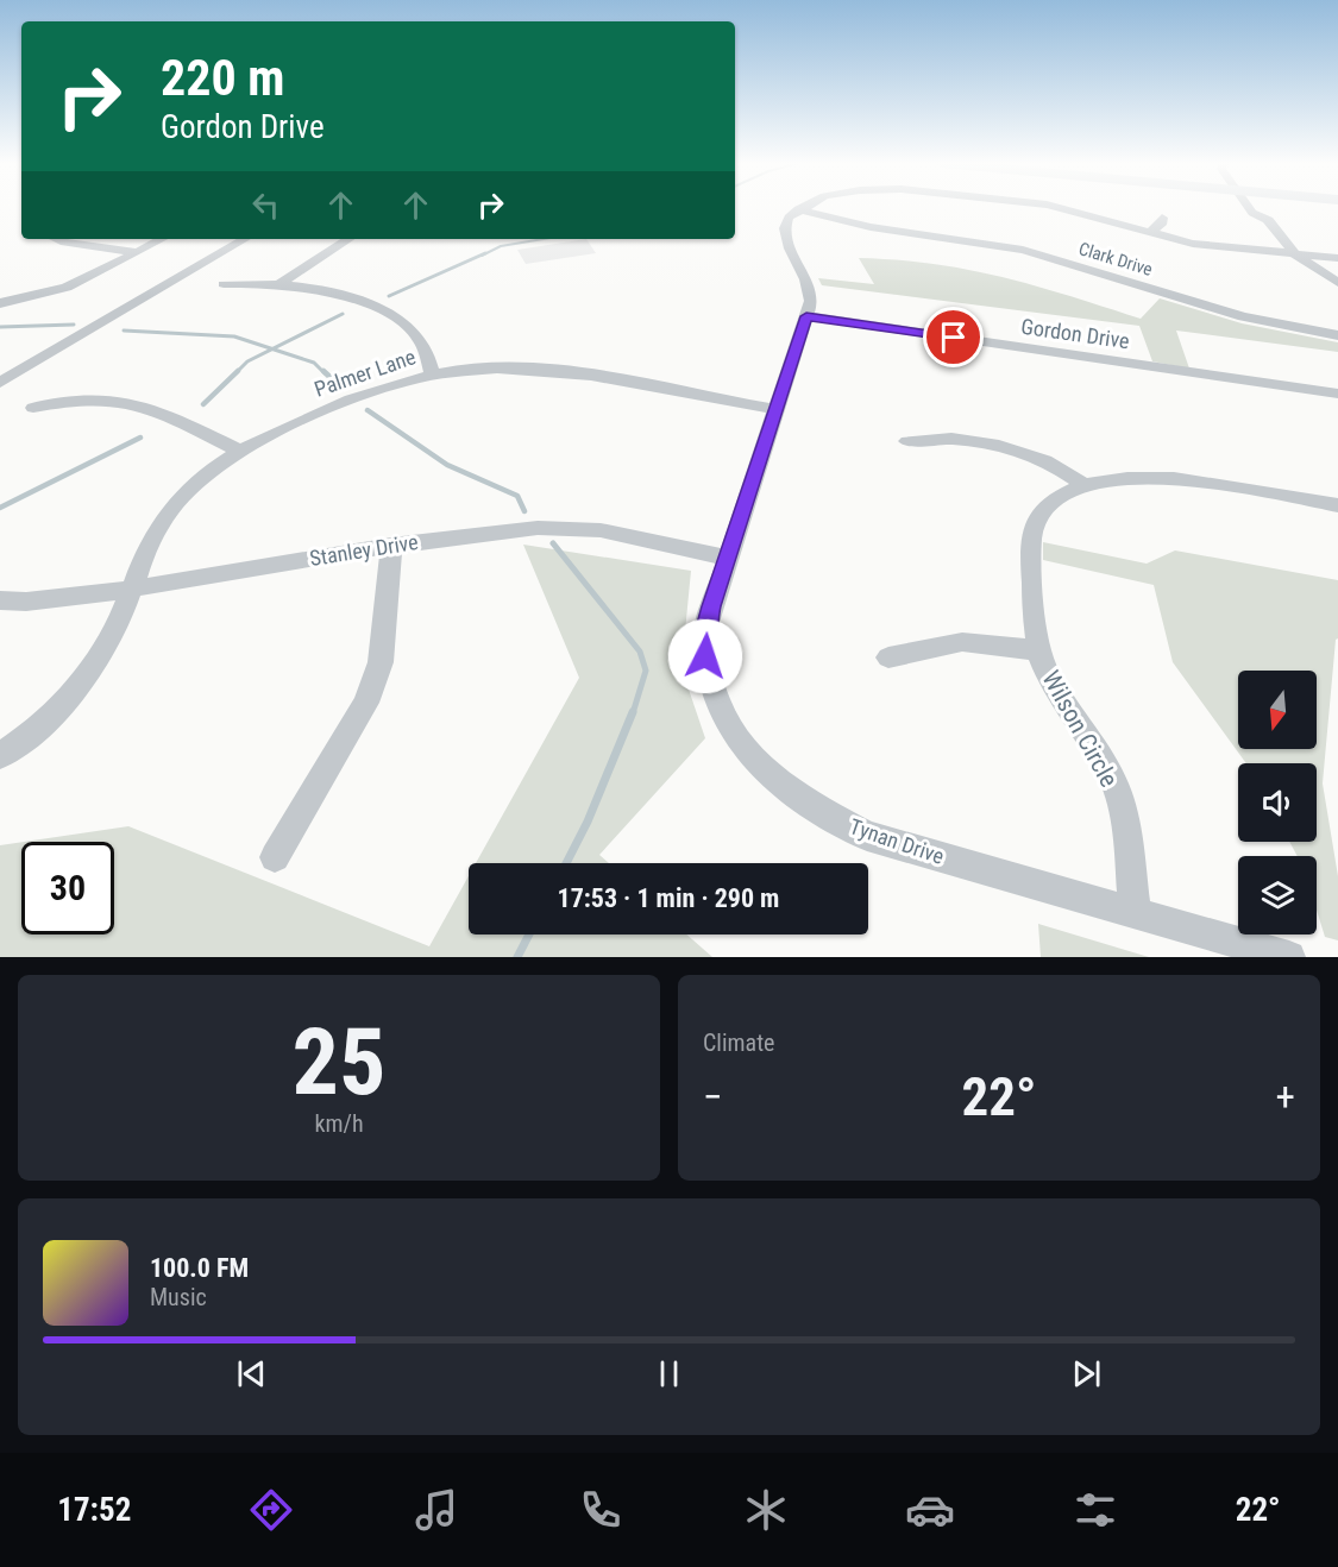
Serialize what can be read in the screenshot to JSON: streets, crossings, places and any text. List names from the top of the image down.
{
  "streets": {
    "street": [
      "Clark Drive",
      "Gordon Drive",
      "Palmer Lane",
      "Stanley Drive",
      "Wilson Circle",
      "Tynan Drive"
    ]
  },
  "crossings": [
    ["Clark Drive", "Tynan Drive"],
    ["Gordon Drive", "Tynan Drive"],
    ["Palmer Lane", "Stanley Drive"],
    ["Palmer Lane", "Tynan Drive"],
    ["Stanley Drive", "Tynan Drive"],
    ["Wilson Circle", "Tynan Drive"]
  ],
  "north": "bottom",
  "page": {
    "turn": ["220 m", "Gordon Drive"],
    "limit": "30",
    "trip": "17:53 · 1 min · 290 m",
    "tile": [
      ["25", "km/h"],
      "Climate"
    ],
    "heat": ["−", "22°", "+"],
    "song": ["100.0 FM", "Music"],
    "tabs": ["17:52", "22°"]
  }
}
